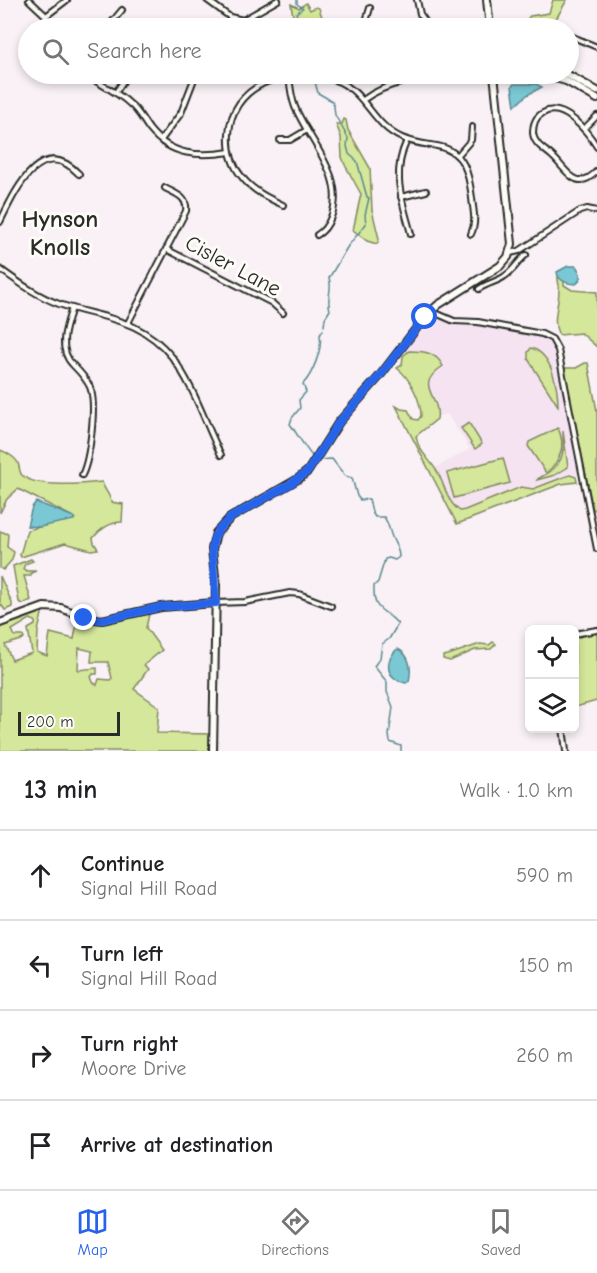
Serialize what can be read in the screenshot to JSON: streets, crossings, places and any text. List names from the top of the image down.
{
  "streets": {
    "street": ["Cisler Lane"]
  },
  "districts": ["Hynson Knolls"],
  "scale_bar": "200 m",
  "page": {
    "search": "Search here",
    "scale": "200 m",
    "heading": ["13 min", "Walk · 1.0 km"],
    "list": [
      ["Continue", "Signal Hill Road", "590 m"],
      ["Turn left", "Signal Hill Road", "150 m"],
      ["Turn right", "Moore Drive", "260 m"],
      "Arrive at destination"
    ],
    "nav": ["Map", "Directions", "Saved"]
  }
}
